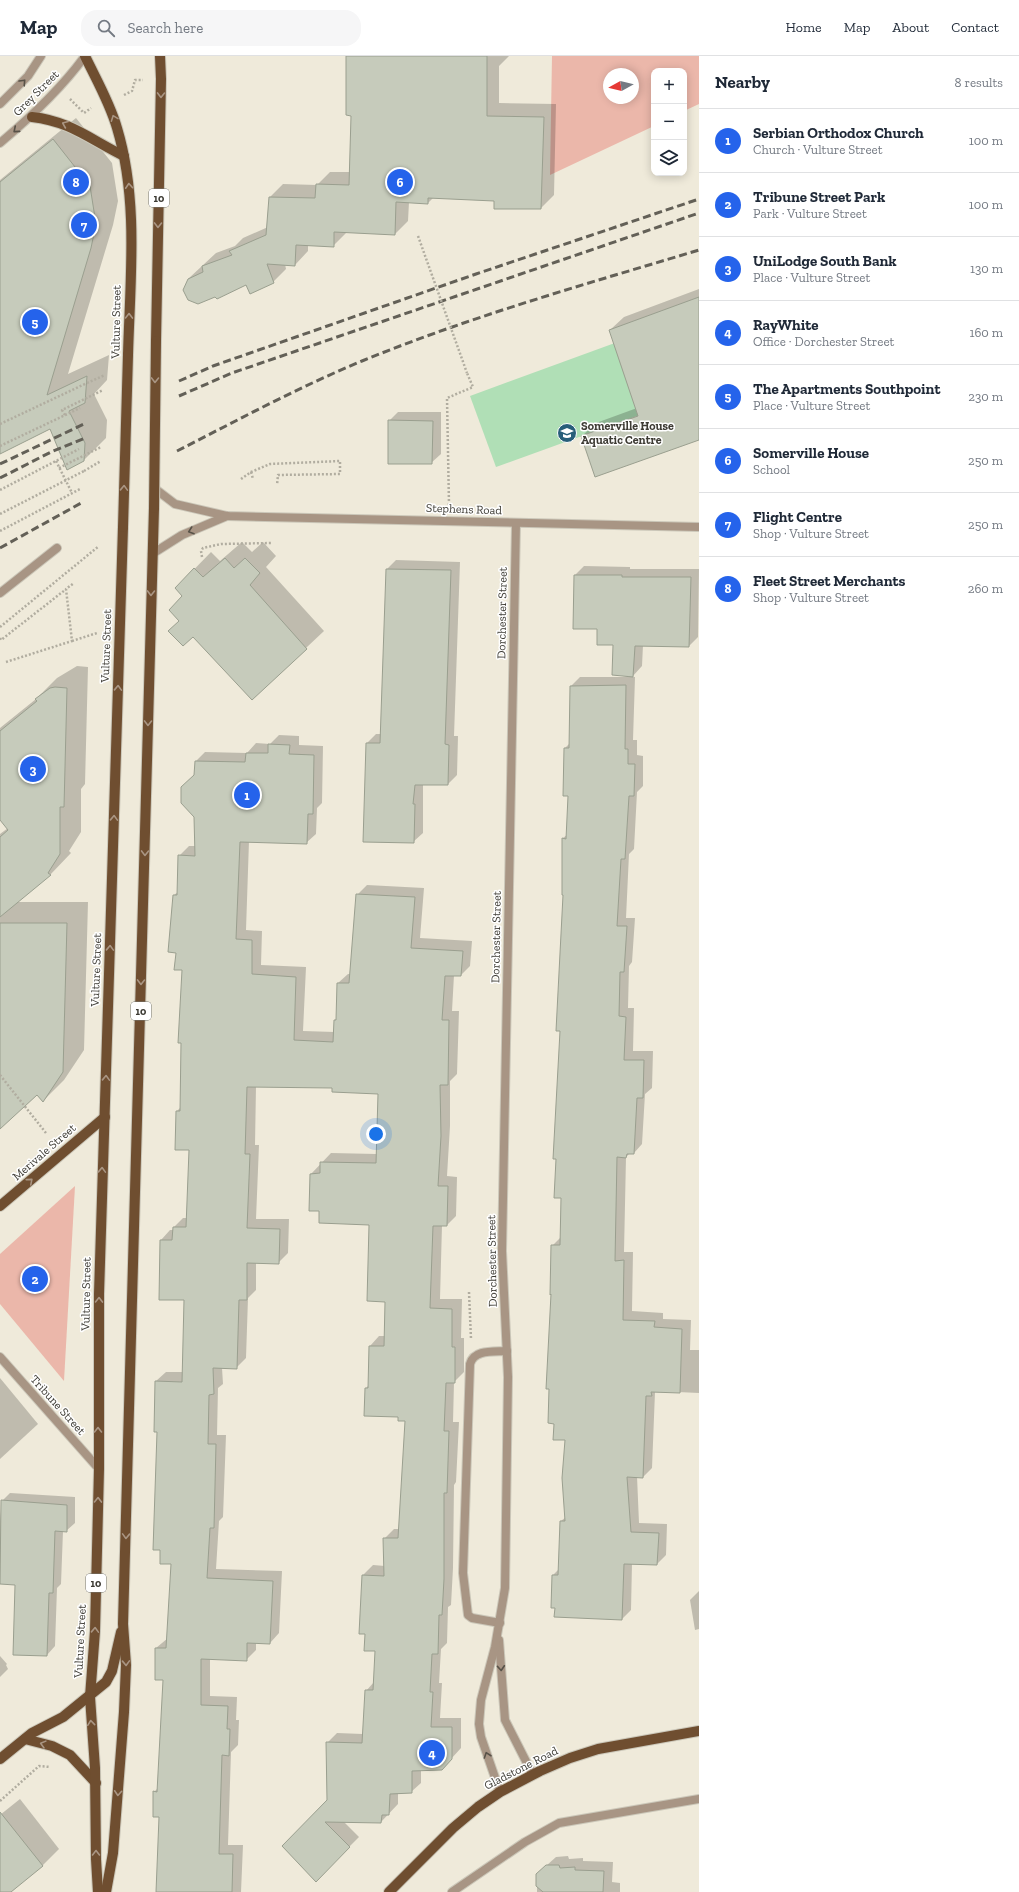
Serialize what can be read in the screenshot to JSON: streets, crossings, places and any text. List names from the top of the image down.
{
  "streets": {
    "main road": [
      "10",
      "Vulture Street",
      "Merivale Street",
      "Gladstone Road"
    ],
    "street": [
      "Grey Street",
      "Stephens Road",
      "Dorchester Street",
      "Tribune Street"
    ]
  },
  "crossings": [
    ["Grey Street", "Vulture Street"],
    ["10", "Vulture Street"],
    ["10", "Stephens Road"],
    ["Vulture Street", "Merivale Street"],
    ["Vulture Street", "Tribune Street"],
    ["Stephens Road", "Dorchester Street"],
    ["Dorchester Street", "Gladstone Road"]
  ],
  "one_way": ["Merivale Street"],
  "places": {
    "school or university": ["Somerville House Aquatic Centre"]
  },
  "north": "left",
  "page": {
    "header": "Map",
    "search": "Search here",
    "nav": [
      "Home",
      "Map",
      "About",
      "Contact"
    ],
    "heading": ["Nearby", "8 results"],
    "map_buttons": ["+", "−"],
    "list": [
      {
        "mark": "1",
        "name": "Serbian Orthodox Church",
        "note": "Church · Vulture Street",
        "value": "100 m"
      },
      {
        "mark": "2",
        "name": "Tribune Street Park",
        "note": "Park · Vulture Street",
        "value": "100 m"
      },
      {
        "mark": "3",
        "name": "UniLodge South Bank",
        "note": "Place · Vulture Street",
        "value": "130 m"
      },
      {
        "mark": "4",
        "name": "RayWhite",
        "note": "Office · Dorchester Street",
        "value": "160 m"
      },
      {
        "mark": "5",
        "name": "The Apartments Southpoint",
        "note": "Place · Vulture Street",
        "value": "230 m"
      },
      {
        "mark": "6",
        "name": "Somerville House",
        "note": "School",
        "value": "250 m"
      },
      {
        "mark": "7",
        "name": "Flight Centre",
        "note": "Shop · Vulture Street",
        "value": "250 m"
      },
      {
        "mark": "8",
        "name": "Fleet Street Merchants",
        "note": "Shop · Vulture Street",
        "value": "260 m"
      }
    ],
    "pins": [
      "6",
      "8",
      "7",
      "5",
      "3",
      "1",
      "2",
      "4"
    ]
  }
}
